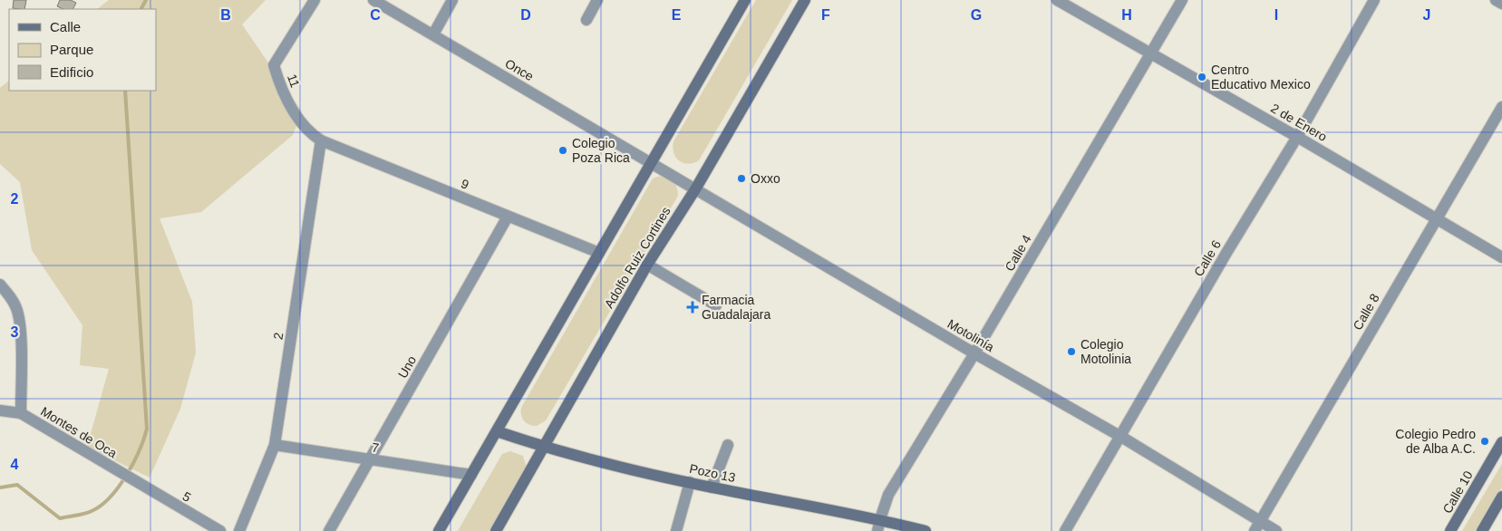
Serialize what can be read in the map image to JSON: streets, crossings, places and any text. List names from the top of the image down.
{
  "streets": {
    "main road": ["Adolfo Ruiz Cortines", "Pozo 13", "Calle 10"],
    "street": [
      "Once",
      "11",
      "2 de Enero",
      "9",
      "Calle 4",
      "Calle 6",
      "Calle 8",
      "Motolinía",
      "2",
      "Uno",
      "Montes de Oca",
      "7",
      "5"
    ]
  },
  "crossings": [
    ["Once", "Motolinía"],
    ["11", "9"],
    ["11", "2"],
    ["2 de Enero", "Calle 4"],
    ["2 de Enero", "Calle 6"],
    ["2 de Enero", "Calle 8"],
    ["9", "2"],
    ["9", "Uno"],
    ["Calle 4", "Motolinía"],
    ["Calle 4", "Pozo 13"],
    ["Adolfo Ruiz Cortines", "Motolinía"],
    ["Adolfo Ruiz Cortines", "Pozo 13"],
    ["Calle 6", "Motolinía"],
    ["Calle 8", "Motolinía"],
    ["2", "7"],
    ["Uno", "7"],
    ["Montes de Oca", "5"]
  ],
  "places": {
    "other": [
      "Centro Educativo Mexico",
      "Colegio Poza Rica",
      "Oxxo",
      "Colegio Motolinia",
      "Colegio Pedro de Alba A.C."
    ],
    "health": ["Farmacia Guadalajara"]
  },
  "legend": ["Calle", "Parque", "Edificio"],
  "grid": {
    "columns": [
      "B",
      "C",
      "D",
      "E",
      "F",
      "G",
      "H",
      "I",
      "J"
    ],
    "rows": ["2", "3", "4"]
  }
}
